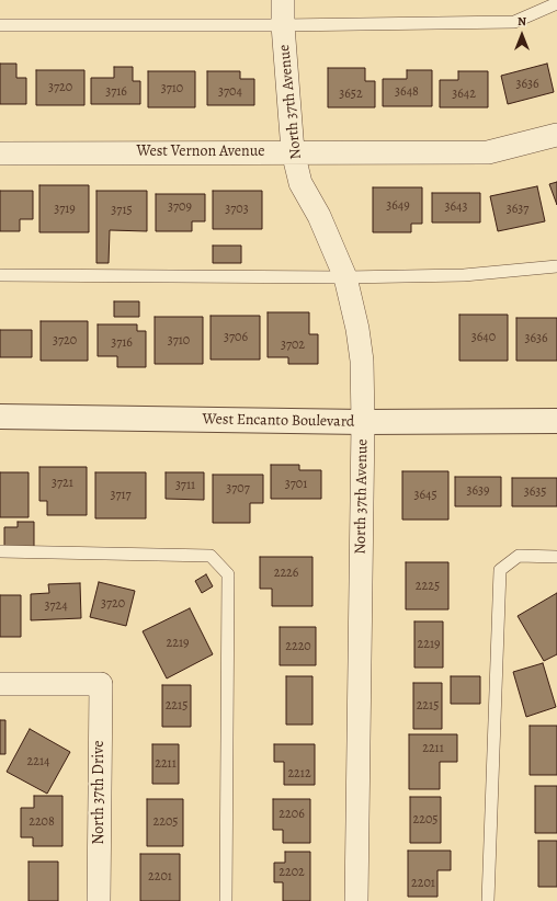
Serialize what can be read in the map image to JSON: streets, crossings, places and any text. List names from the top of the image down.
{
  "streets": {
    "street": [
      "North 37th Avenue",
      "West Vernon Avenue",
      "West Encanto Boulevard",
      "North 37th Drive"
    ]
  },
  "crossings": [
    ["North 37th Avenue", "West Vernon Avenue"],
    ["North 37th Avenue", "West Encanto Boulevard"]
  ],
  "house_numbers": [
    "3636",
    "3720",
    "3710",
    "3716",
    "3704",
    "3648",
    "3652",
    "3642",
    "3649",
    "3709",
    "3643",
    "3719",
    "3703",
    "3637",
    "3715",
    "3706",
    "3640",
    "3636",
    "3720",
    "3710",
    "3716",
    "3702",
    "3721",
    "3701",
    "3711",
    "3707",
    "3639",
    "3635",
    "3717",
    "3645",
    "2226",
    "2225",
    "3720",
    "3724",
    "2219",
    "2219",
    "2220",
    "2215",
    "2215",
    "2211",
    "2214",
    "2211",
    "2212",
    "2206",
    "2205",
    "2208",
    "2205",
    "2202",
    "2201",
    "2201"
  ],
  "north": "top"
}
